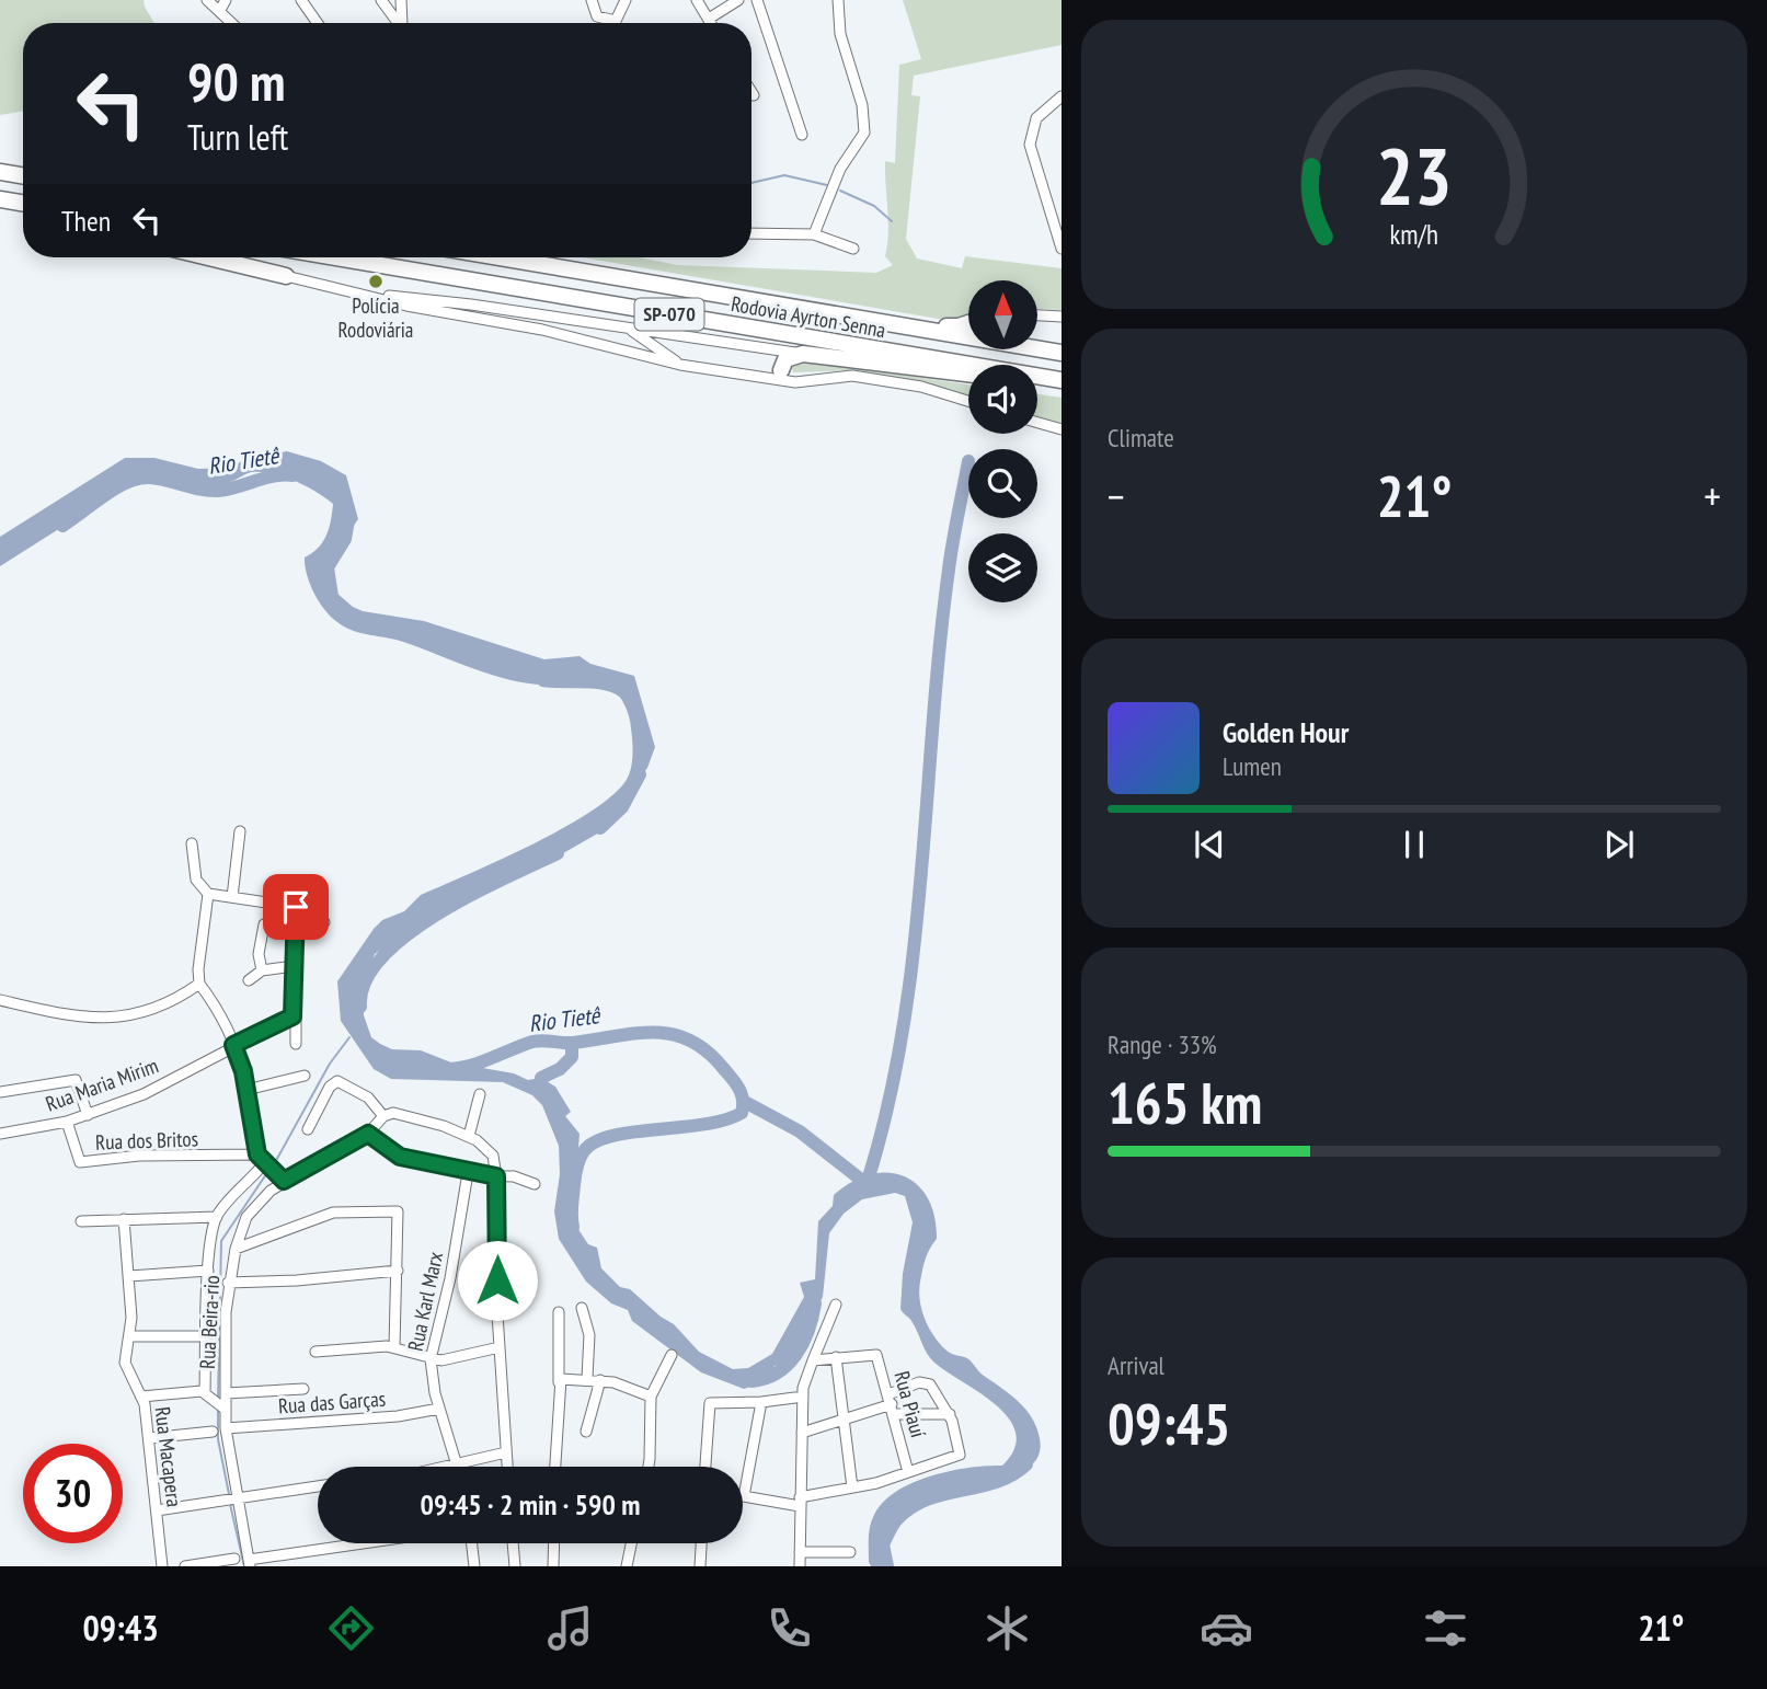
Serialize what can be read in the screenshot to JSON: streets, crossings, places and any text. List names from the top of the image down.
{
  "streets": {
    "highway": ["SP-070", "Rodovia Ayrton Senna"],
    "street": [
      "Rua Maria Mirim",
      "Rua dos Britos",
      "Rua Karl Marx",
      "Rua Beira-rio",
      "Rua das Garças",
      "Rua Piauí",
      "Rua Macapera"
    ]
  },
  "crossings": [
    ["Rua Maria Mirim", "Rua dos Britos"],
    ["Rua Karl Marx", "Rua das Garças"],
    ["Rua Beira-rio", "Rua das Garças"]
  ],
  "water": ["Rio Tietê"],
  "places": ["Polícia Rodoviária"],
  "north": "top",
  "page": {
    "turn": ["90 m", "Turn left"],
    "then": "Then",
    "tile": [
      "Climate",
      ["Range · 33%", "165 km"],
      ["Arrival", "09:45"]
    ],
    "heat": ["−", "21°", "+"],
    "song": ["Golden Hour", "Lumen"],
    "limit": "30",
    "trip": "09:45 · 2 min · 590 m",
    "tabs": ["09:43", "21°"],
    "gauge": ["23", "km/h"]
  }
}
